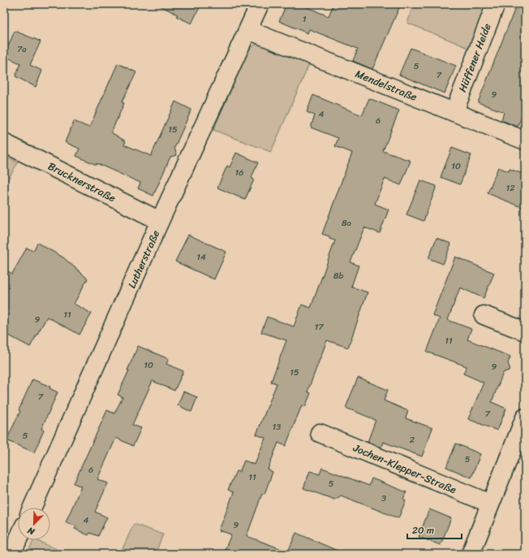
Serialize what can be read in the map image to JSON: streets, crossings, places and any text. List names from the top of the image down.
{
  "streets": {
    "street": [
      "Hüffener Heide",
      "Mendelstraße",
      "Brucknerstraße",
      "Lutherstraße",
      "Jochen-Klepper-Straße"
    ]
  },
  "crossings": [
    ["Hüffener Heide", "Mendelstraße"],
    ["Mendelstraße", "Lutherstraße"],
    ["Brucknerstraße", "Lutherstraße"]
  ],
  "house_numbers": [
    "1",
    "7a",
    "5",
    "7",
    "9",
    "4",
    "6",
    "15",
    "10",
    "16",
    "12",
    "8a",
    "14",
    "8b",
    "11",
    "9",
    "17",
    "11",
    "10",
    "9",
    "15",
    "7",
    "7",
    "13",
    "5",
    "2",
    "5",
    "6",
    "11",
    "5",
    "3",
    "4",
    "9"
  ],
  "scale_bar": "20 m",
  "north": "bottom left"
}
